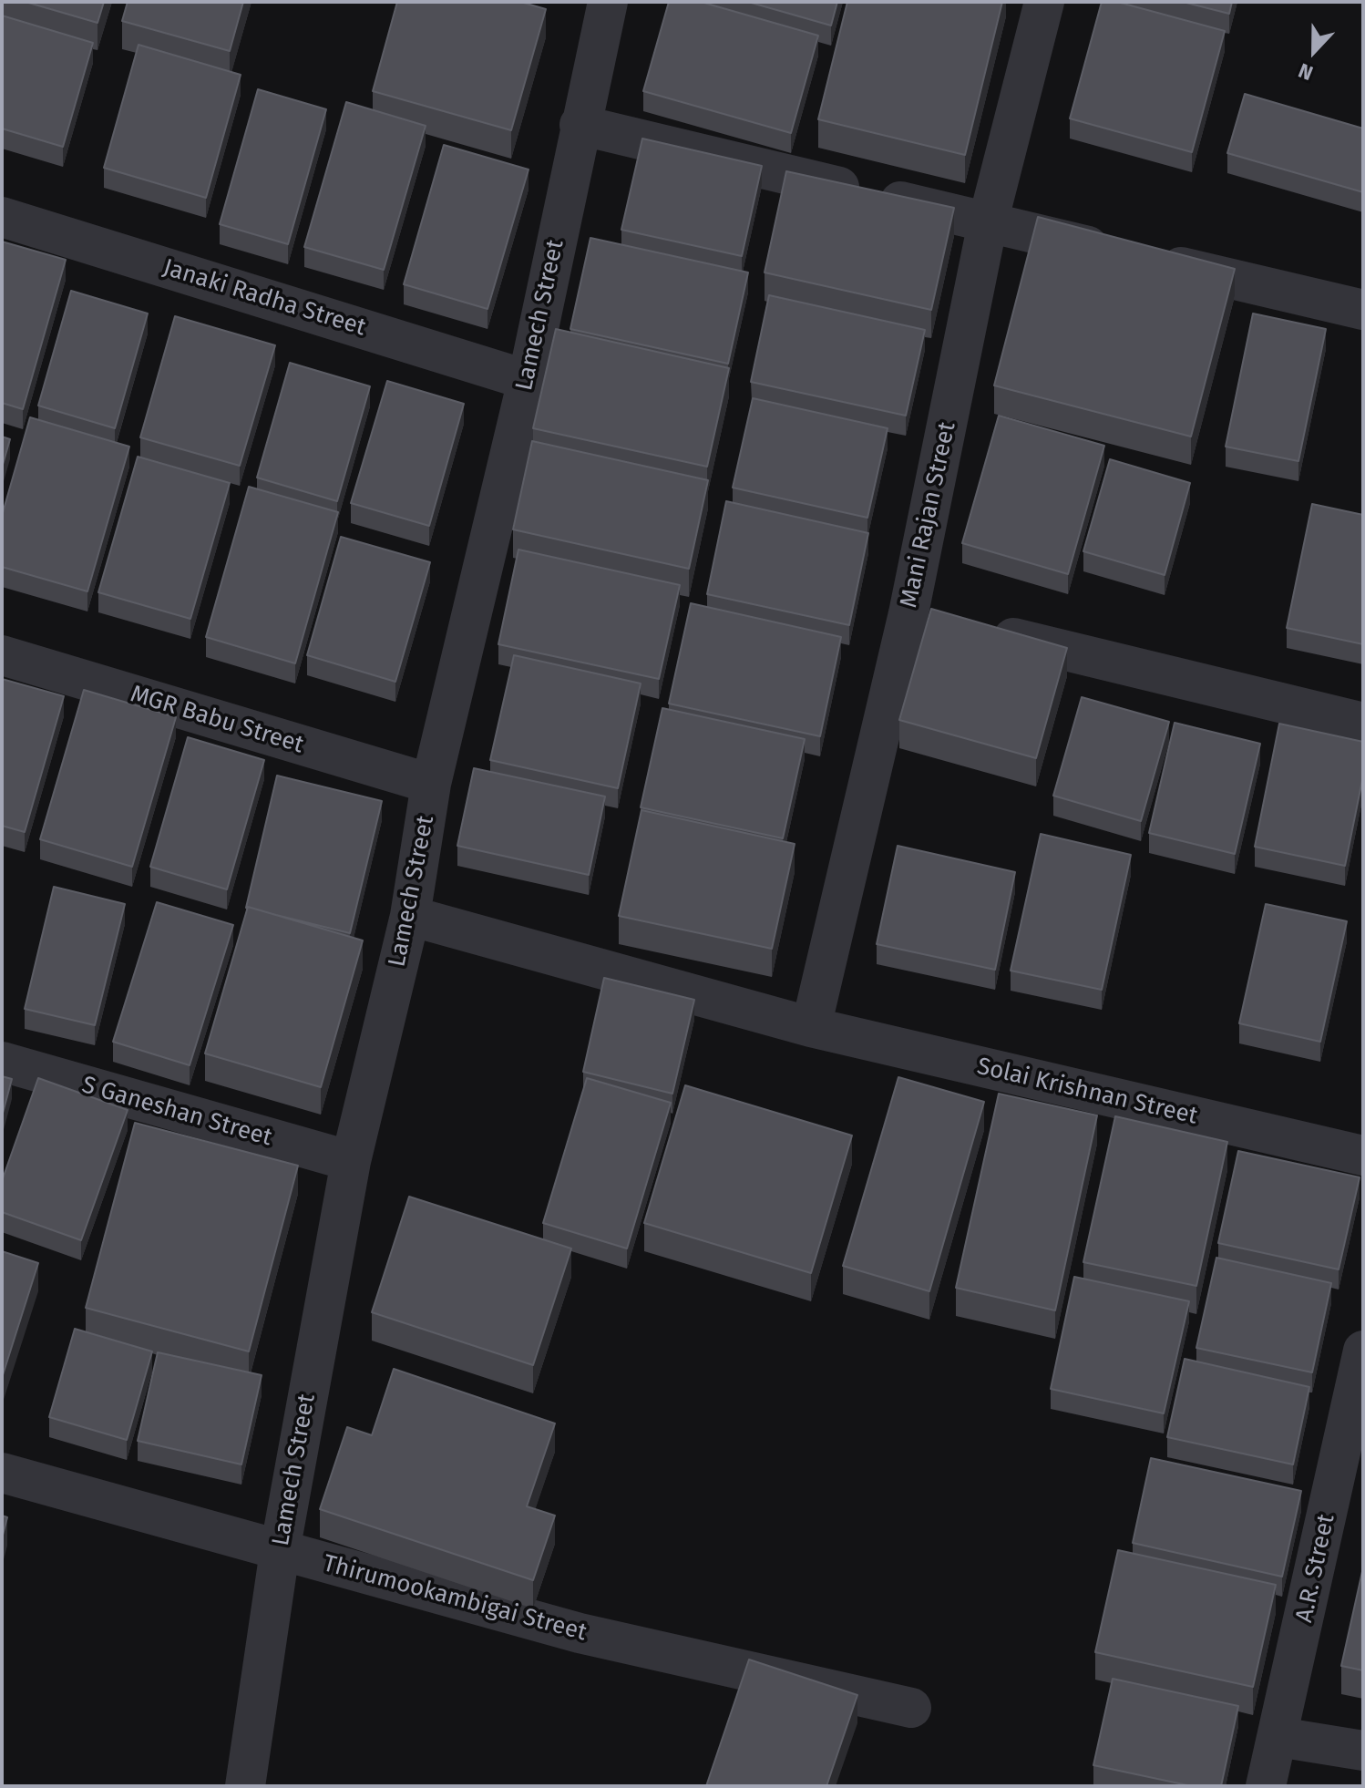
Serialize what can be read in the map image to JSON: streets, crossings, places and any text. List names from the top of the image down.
{
  "streets": {
    "street": [
      "Janaki Radha Street",
      "Lamech Street",
      "Mani Rajan Street",
      "MGR Babu Street",
      "Solai Krishnan Street",
      "S Ganeshan Street",
      "A.R. Street",
      "Thirumookambigai Street"
    ]
  },
  "crossings": [
    ["Janaki Radha Street", "Lamech Street"],
    ["Lamech Street", "MGR Babu Street"],
    ["Lamech Street", "Solai Krishnan Street"],
    ["Lamech Street", "S Ganeshan Street"],
    ["Lamech Street", "Thirumookambigai Street"],
    ["Mani Rajan Street", "Solai Krishnan Street"]
  ],
  "north": "bottom"
}
